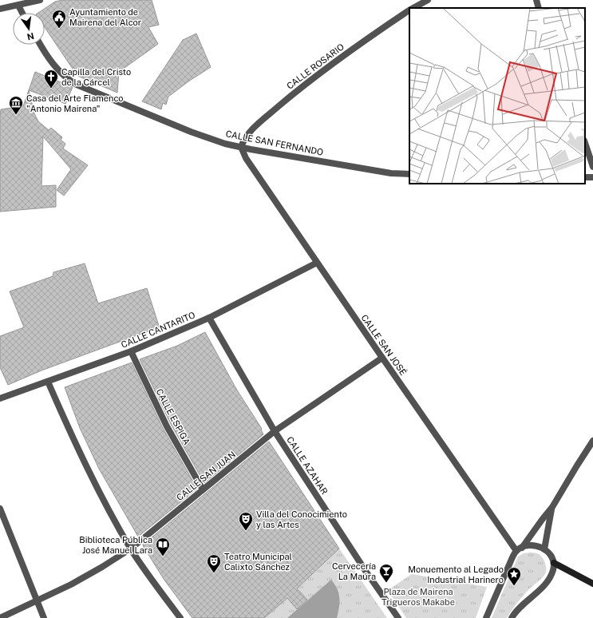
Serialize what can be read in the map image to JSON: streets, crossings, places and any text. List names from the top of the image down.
{
  "streets": {
    "street": [
      "CALLE ROSARIO",
      "CALLE SAN FERNANDO",
      "CALLE CANTARITO",
      "CALLE SAN JOSÉ",
      "CALLE ESPIGA",
      "CALLE AZAHAR",
      "CALLE SAN JUAN"
    ]
  },
  "crossings": [
    ["CALLE ROSARIO", "CALLE SAN FERNANDO"],
    ["CALLE ROSARIO", "CALLE SAN JOSÉ"],
    ["CALLE SAN FERNANDO", "CALLE SAN JOSÉ"],
    ["CALLE CANTARITO", "CALLE SAN JOSÉ"],
    ["CALLE CANTARITO", "CALLE ESPIGA"],
    ["CALLE CANTARITO", "CALLE AZAHAR"],
    ["CALLE SAN JOSÉ", "CALLE SAN JUAN"],
    ["CALLE ESPIGA", "CALLE SAN JUAN"],
    ["CALLE AZAHAR", "CALLE SAN JUAN"]
  ],
  "parks": ["Plaza de Mairena Trigueros Makabe"],
  "places": {
    "public building": ["Ayuntamiento de Mairena del Alcor"],
    "church": ["Capilla del Cristo de la Cárcel"],
    "museum": ["Casa del Arte Flamenco \"Antonio Mairena\""],
    "theatre": ["Villa del Conocimiento y las Artes", "Teatro Municipal Calixto Sánchez"],
    "library": ["Biblioteca Pública José Manuel Lara"],
    "bar": ["Cervecería La Maúra"],
    "place": ["Monuemento al Legado Industrial Harinero"]
  },
  "north": "bottom"
}
